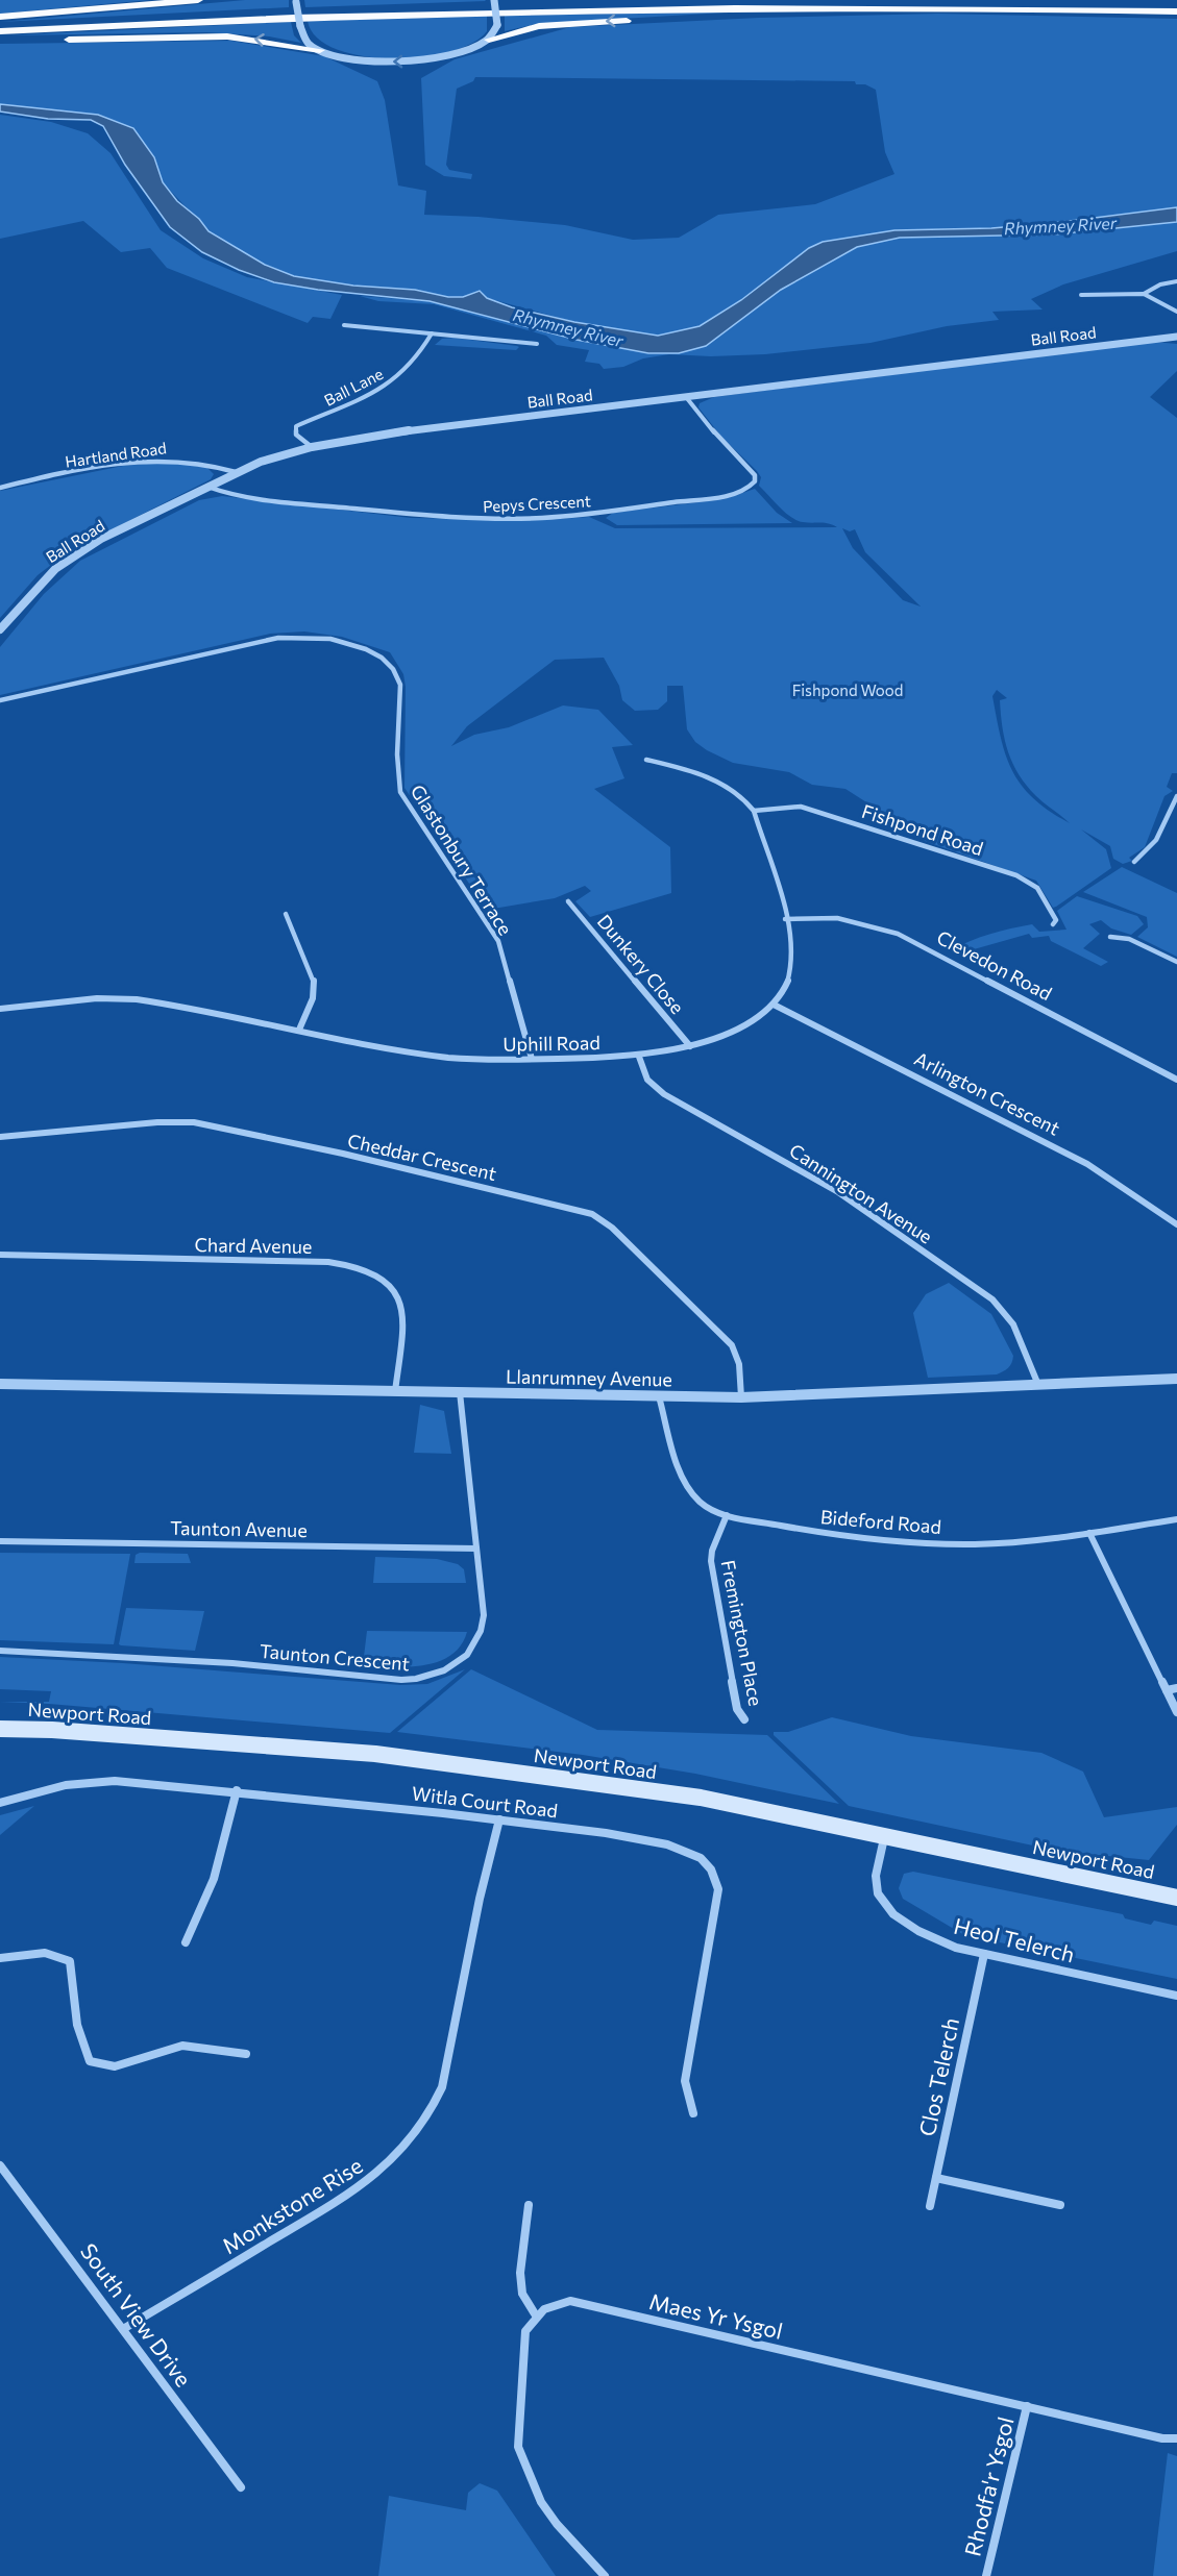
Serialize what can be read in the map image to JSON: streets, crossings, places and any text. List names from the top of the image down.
{
  "streets": {
    "main road": ["Newport Road"],
    "street": [
      "Ball Road",
      "Ball Lane",
      "Hartland Road",
      "Pepys Crescent",
      "Fishpond Road",
      "Glastonbury Terrace",
      "Dunkery Close",
      "Clevedon Road",
      "Uphill Road",
      "Arlington Crescent",
      "Cheddar Crescent",
      "Cannington Avenue",
      "Chard Avenue",
      "Llanrumney Avenue",
      "Bideford Road",
      "Taunton Avenue",
      "Fremington Place",
      "Taunton Crescent",
      "Witla Court Road",
      "Heol Telerch",
      "Clos Telerch",
      "Monkstone Rise",
      "South View Drive",
      "Maes Yr Ysgol",
      "Rhodfa'r Ysgol"
    ]
  },
  "crossings": [
    ["Ball Road", "Ball Lane"],
    ["Ball Road", "Hartland Road"],
    ["Ball Road", "Pepys Crescent"],
    ["Fishpond Road", "Uphill Road"],
    ["Glastonbury Terrace", "Uphill Road"],
    ["Dunkery Close", "Uphill Road"],
    ["Clevedon Road", "Uphill Road"],
    ["Uphill Road", "Arlington Crescent"],
    ["Uphill Road", "Cannington Avenue"],
    ["Cheddar Crescent", "Llanrumney Avenue"],
    ["Cannington Avenue", "Llanrumney Avenue"],
    ["Chard Avenue", "Llanrumney Avenue"],
    ["Llanrumney Avenue", "Bideford Road"],
    ["Llanrumney Avenue", "Taunton Crescent"],
    ["Bideford Road", "Fremington Place"],
    ["Taunton Avenue", "Taunton Crescent"],
    ["Newport Road", "Heol Telerch"],
    ["Witla Court Road", "Monkstone Rise"],
    ["Heol Telerch", "Clos Telerch"],
    ["Monkstone Rise", "South View Drive"],
    ["Maes Yr Ysgol", "Rhodfa'r Ysgol"]
  ],
  "water": ["Rhymney River"],
  "parks": ["Fishpond Wood"]
}
